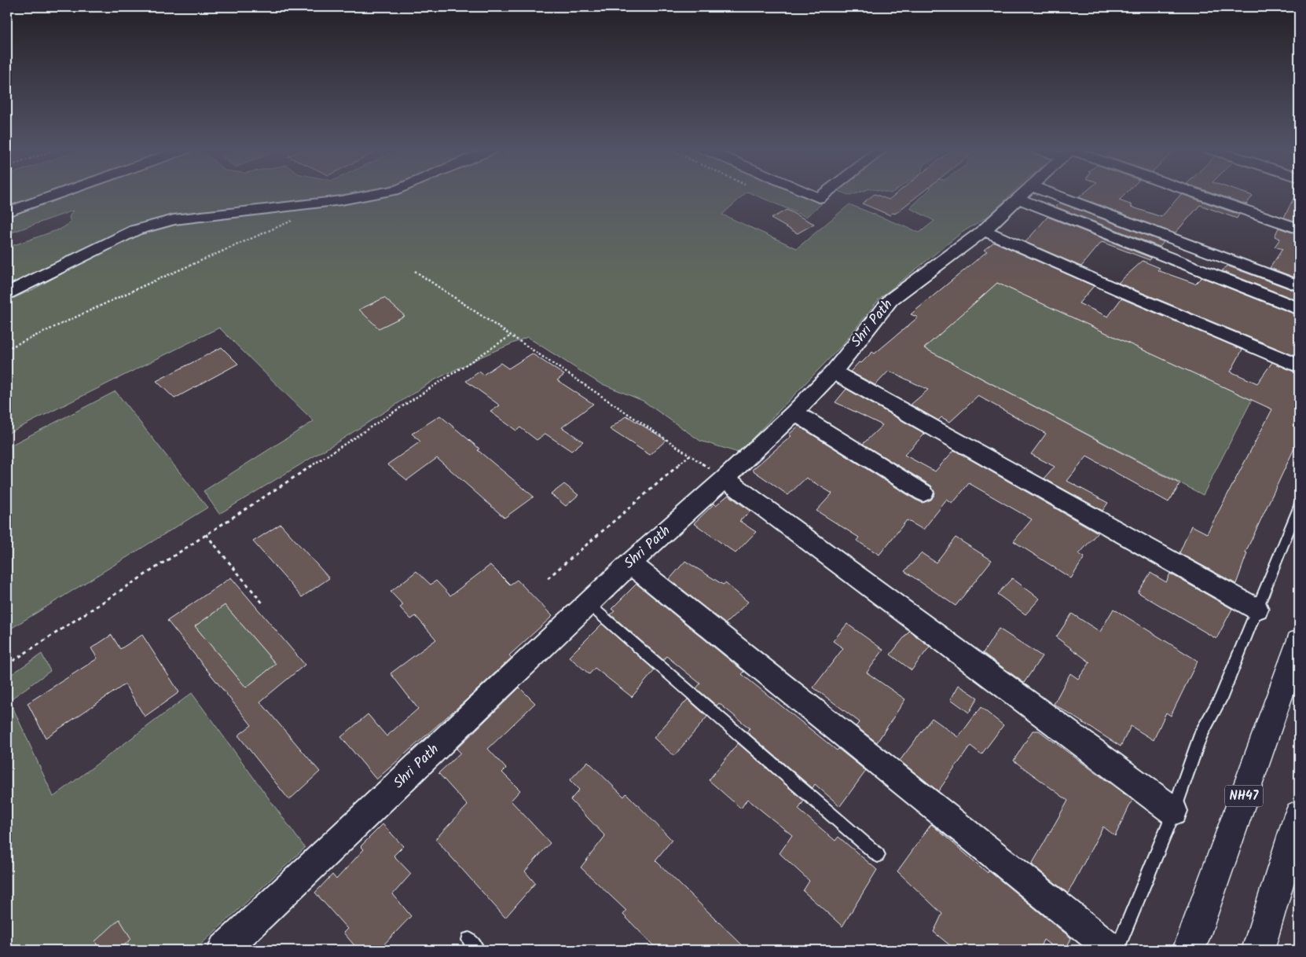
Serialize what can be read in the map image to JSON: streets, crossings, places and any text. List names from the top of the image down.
{
  "streets": {
    "highway": ["NH47"],
    "street": ["Shri Path"]
  }
}
